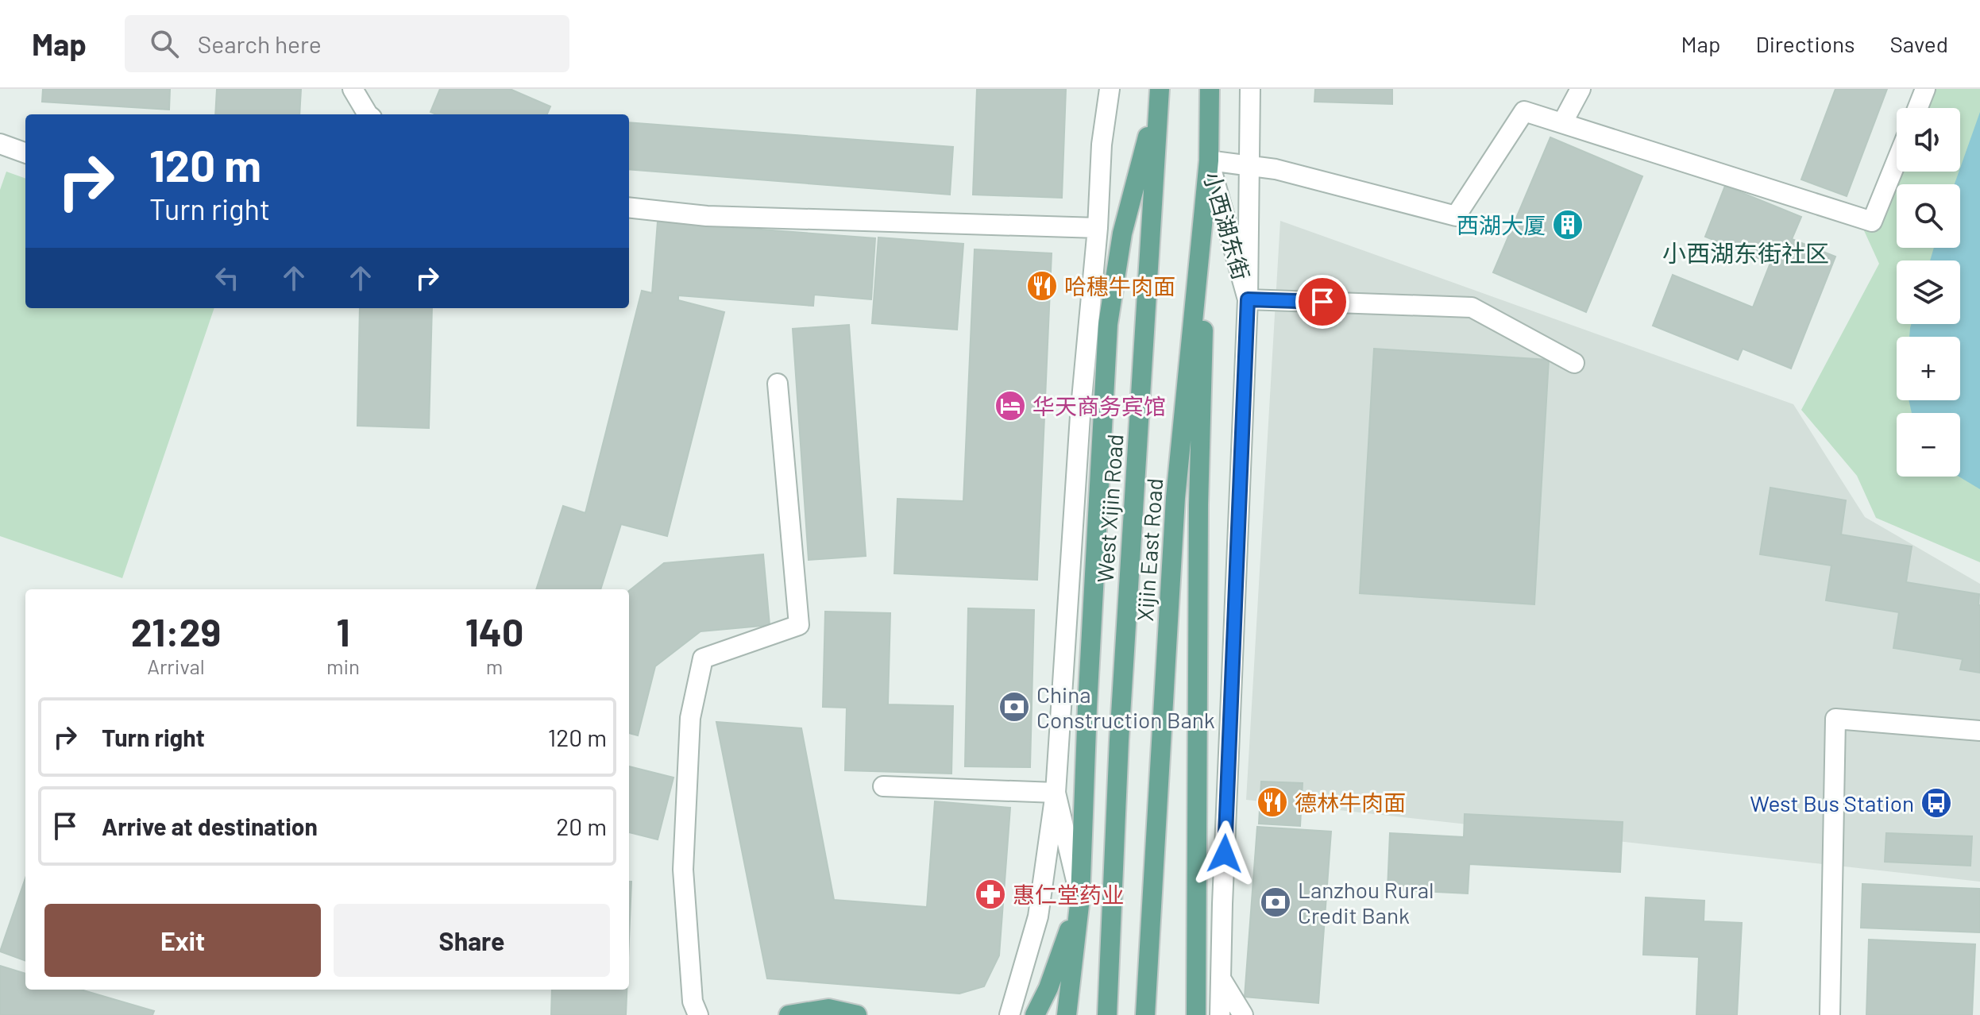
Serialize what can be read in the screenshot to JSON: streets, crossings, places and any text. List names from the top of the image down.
{
  "streets": {
    "main road": ["West Xijin Road", "Xijin East Road"],
    "street": ["小西湖东街"]
  },
  "crossings": [
    ["小西湖东街", "Xijin East Road"]
  ],
  "districts": ["小西湖东街社区"],
  "places": {
    "building": ["西湖大厦"],
    "restaurant": ["哈穗牛肉面", "德林牛肉面"],
    "hotel": ["华天商务宾馆"],
    "bank": ["China Construction Bank", "Lanzhou Rural Credit Bank"],
    "bus stop": ["West Bus Station"],
    "pharmacy": ["惠仁堂药业"]
  },
  "page": {
    "header": "Map",
    "search": "Search here",
    "nav": ["Map", "Directions", "Saved"],
    "map_buttons": ["+", "−"],
    "turn": ["120 m", "Turn right"],
    "eta": [
      "21:29",
      "Arrival",
      "1",
      "min",
      "140",
      "m"
    ],
    "list": [
      {
        "name": "Turn right",
        "value": "120 m"
      },
      {
        "name": "Arrive at destination",
        "value": "20 m"
      }
    ],
    "buttons": ["Exit", "Share"]
  }
}
